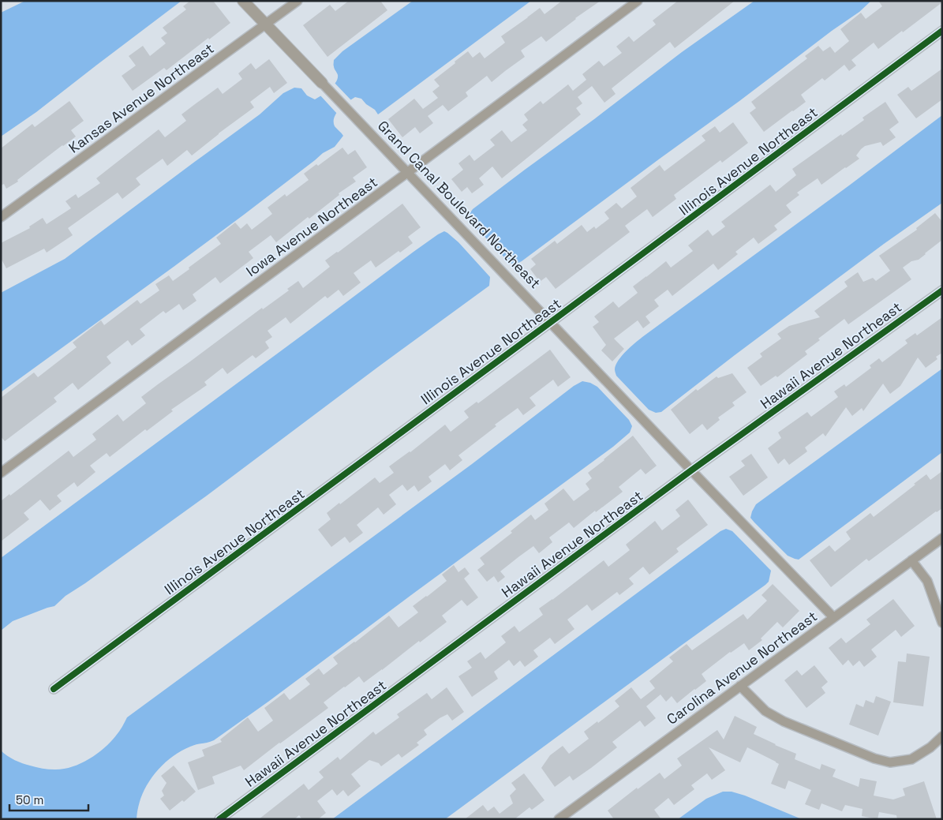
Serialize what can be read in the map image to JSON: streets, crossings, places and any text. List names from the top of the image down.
{
  "streets": {
    "street": [
      "Kansas Avenue Northeast",
      "Illinois Avenue Northeast",
      "Grand Canal Boulevard Northeast",
      "Iowa Avenue Northeast",
      "Hawaii Avenue Northeast",
      "Carolina Avenue Northeast"
    ]
  },
  "crossings": [
    ["Kansas Avenue Northeast", "Grand Canal Boulevard Northeast"],
    ["Illinois Avenue Northeast", "Grand Canal Boulevard Northeast"],
    ["Grand Canal Boulevard Northeast", "Iowa Avenue Northeast"],
    ["Grand Canal Boulevard Northeast", "Hawaii Avenue Northeast"],
    ["Grand Canal Boulevard Northeast", "Carolina Avenue Northeast"]
  ],
  "scale_bar": "50 m"
}
